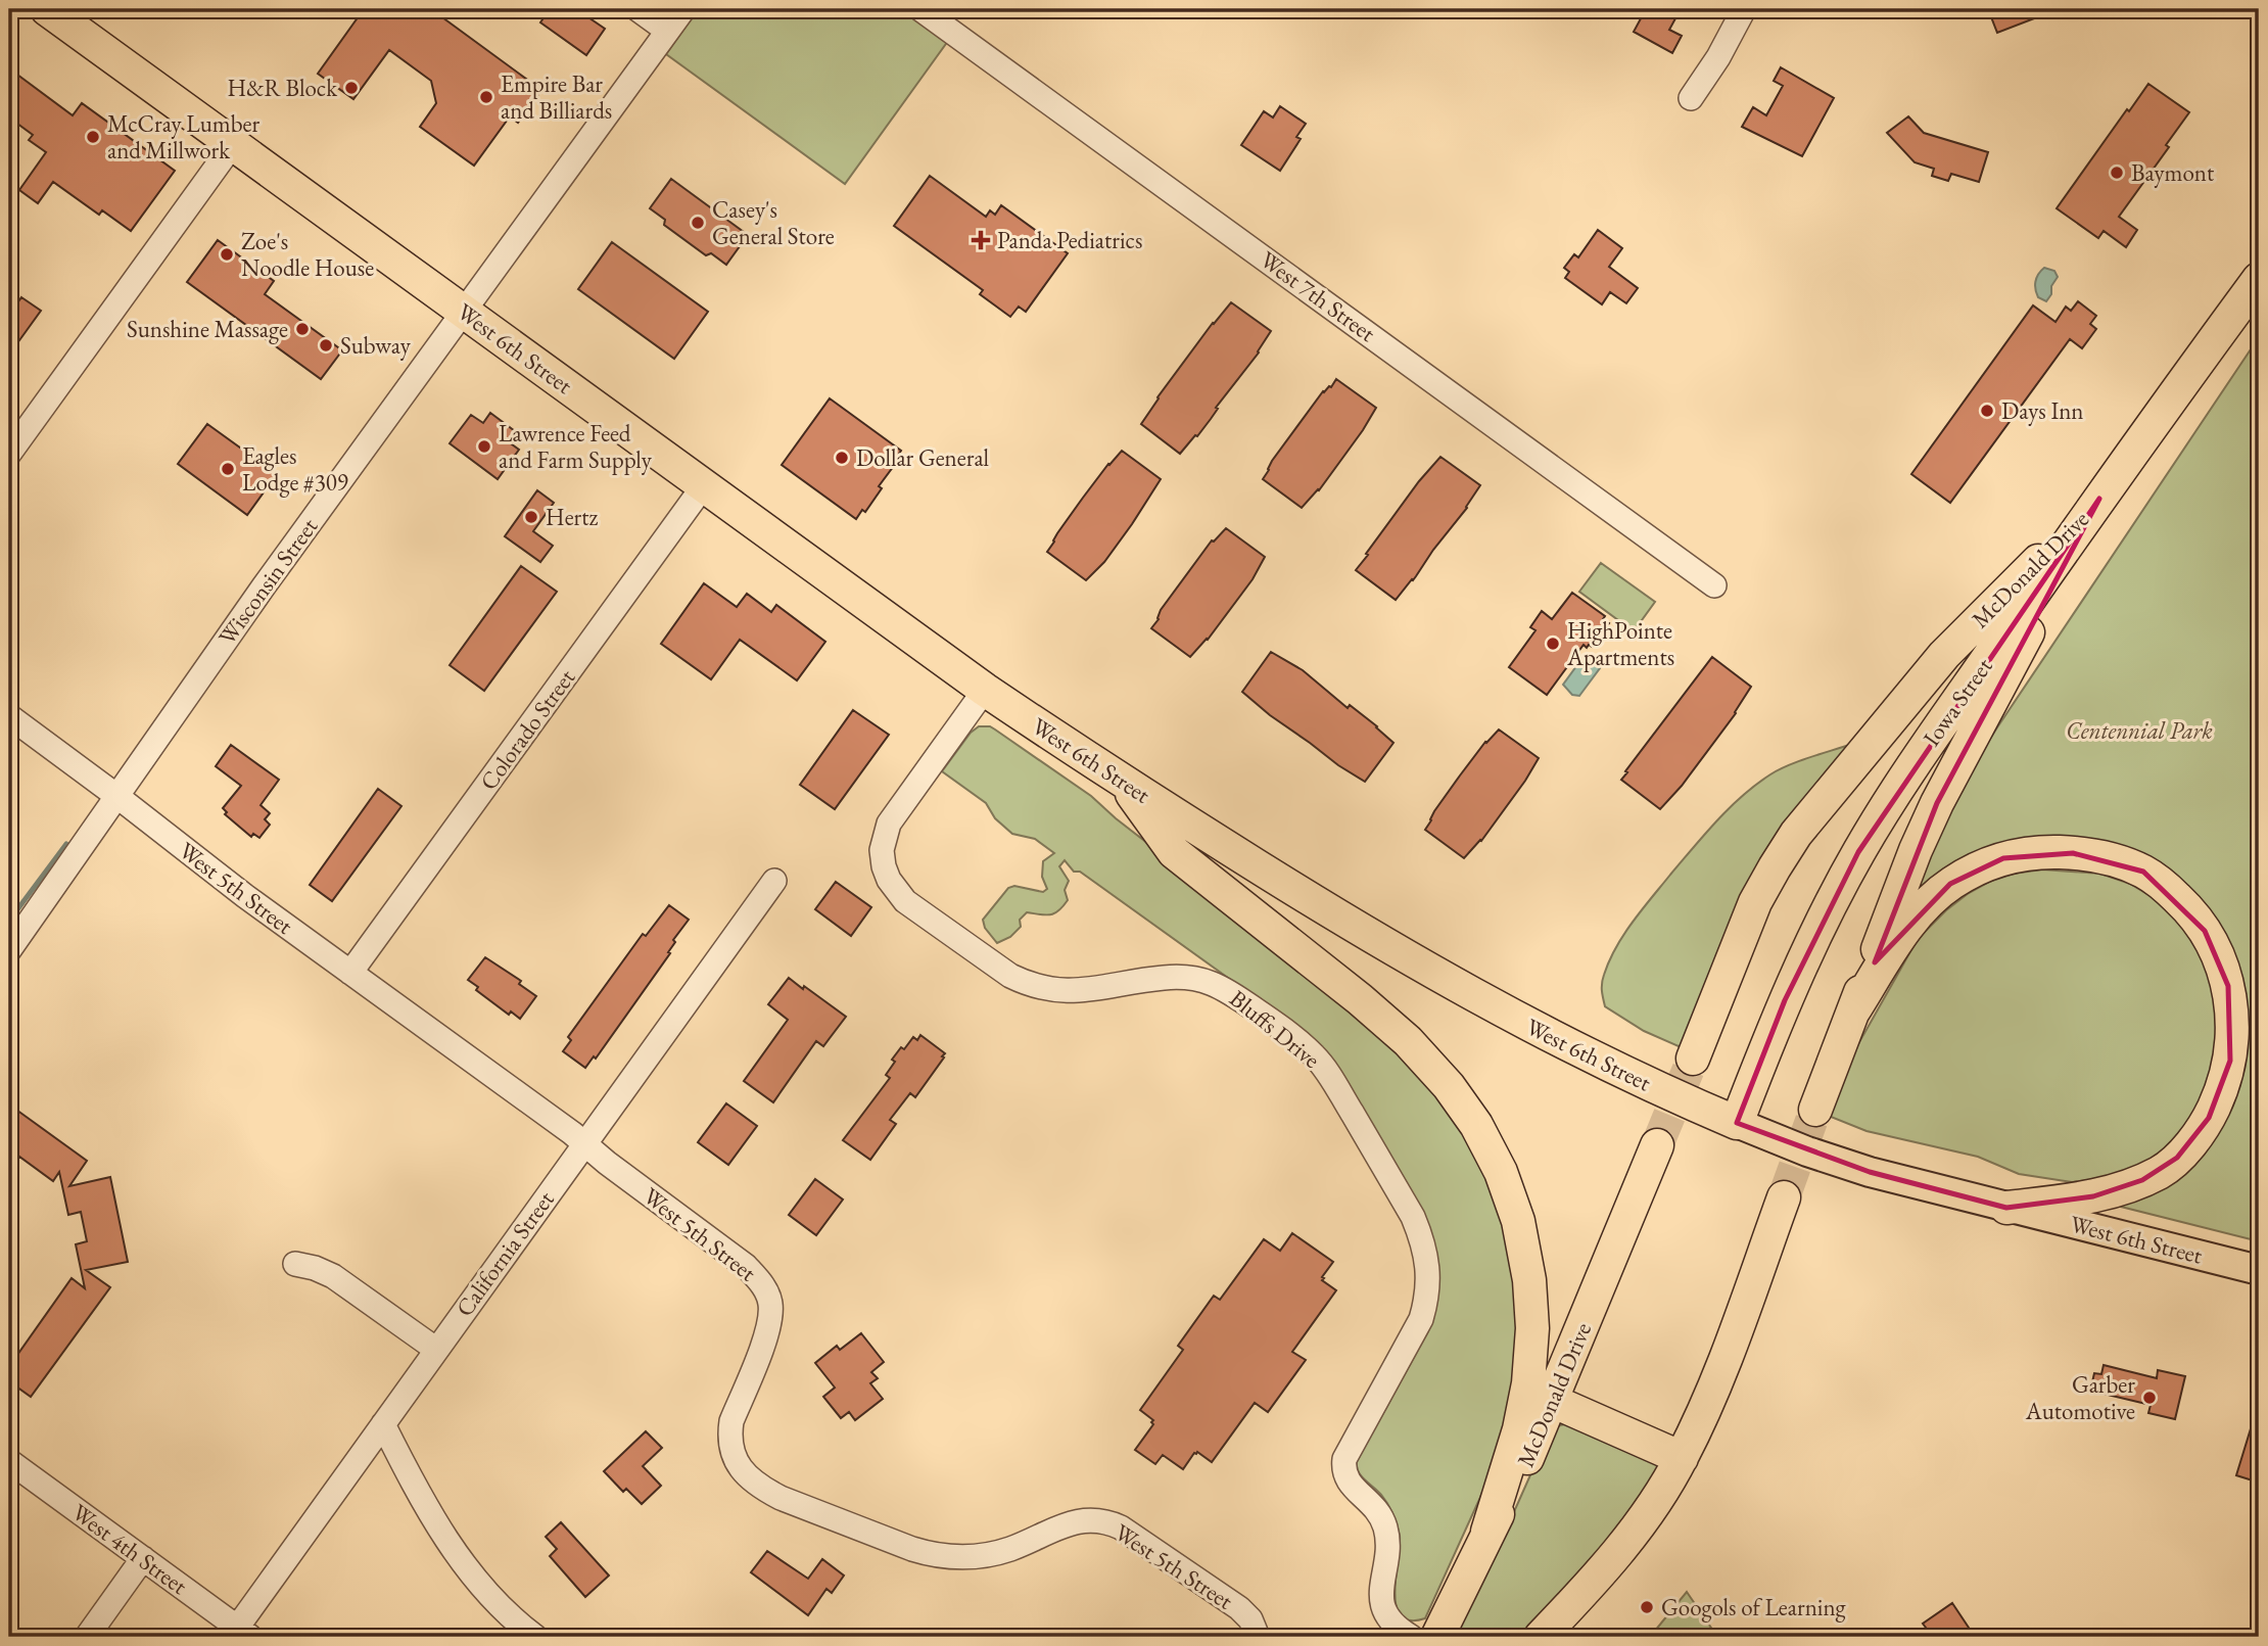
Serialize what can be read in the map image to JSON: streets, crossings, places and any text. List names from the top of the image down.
{
  "streets": {
    "highway": ["West 6th Street", "McDonald Drive", "Iowa Street"],
    "street": [
      "West 7th Street",
      "Wisconsin Street",
      "Colorado Street",
      "West 5th Street",
      "Bluffs Drive",
      "California Street",
      "West 4th Street"
    ]
  },
  "crossings": [
    ["West 6th Street", "Wisconsin Street"],
    ["West 6th Street", "Iowa Street"],
    ["West 6th Street", "Colorado Street"],
    ["West 6th Street", "Bluffs Drive"],
    ["McDonald Drive", "Iowa Street"],
    ["Wisconsin Street", "West 5th Street"],
    ["Colorado Street", "West 5th Street"],
    ["West 5th Street", "California Street"],
    ["California Street", "West 4th Street"]
  ],
  "parks": ["Centennial Park"],
  "places": {
    "other": [
      "H&R Block",
      "Empire Bar and Billiards",
      "McCray Lumber and Millwork",
      "Baymont",
      "Casey's General Store",
      "Zoe's Noodle House",
      "Sunshine Massage",
      "Subway",
      "Days Inn",
      "Lawrence Feed and Farm Supply",
      "Dollar General",
      "Eagles Lodge #309",
      "Hertz",
      "HighPointe Apartments",
      "Garber Automotive",
      "Googols of Learning"
    ],
    "health": ["Panda Pediatrics"]
  }
}
